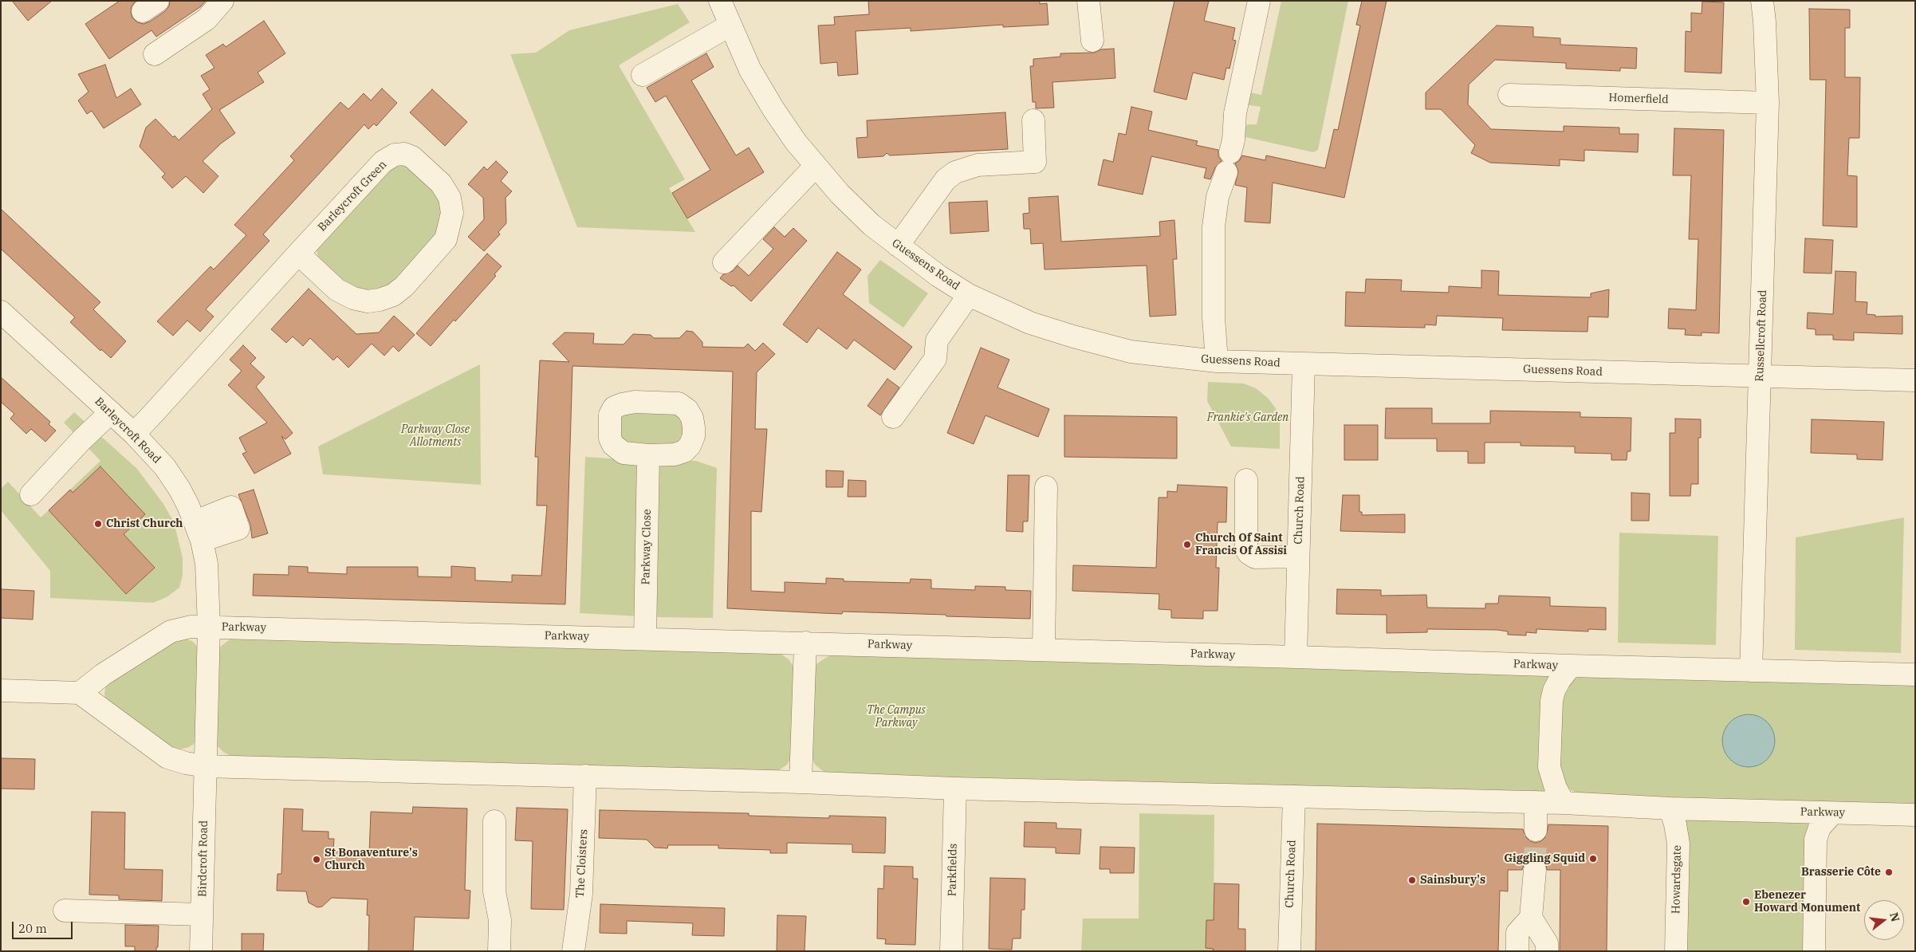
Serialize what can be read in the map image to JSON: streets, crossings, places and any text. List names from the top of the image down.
{
  "streets": {
    "street": [
      "Homerfield",
      "Barleycroft Green",
      "Guessens Road",
      "Russellcroft Road",
      "Barleycroft Road",
      "Church Road",
      "Parkway Close",
      "Parkway",
      "Birdcroft Road",
      "The Cloisters",
      "Parkfields",
      "Howardsgate"
    ]
  },
  "crossings": [
    ["Homerfield", "Russellcroft Road"],
    ["Barleycroft Green", "Barleycroft Road"],
    ["Guessens Road", "Russellcroft Road"],
    ["Guessens Road", "Church Road"],
    ["Russellcroft Road", "Parkway"],
    ["Barleycroft Road", "Parkway"],
    ["Church Road", "Parkway"],
    ["Parkway Close", "Parkway"],
    ["Parkway", "Birdcroft Road"],
    ["Parkway", "The Cloisters"],
    ["Parkway", "Parkfields"],
    ["Parkway", "Howardsgate"]
  ],
  "parks": ["Frankie's Garden", "Parkway Close Allotments", "The Campus Parkway"],
  "places": [
    "Christ Church",
    "Church Of Saint Francis Of Assisi",
    "Giggling Squid",
    "St Bonaventure's Church",
    "Brasserie Côte",
    "Sainsbury's",
    "Ebenezer Howard Monument"
  ],
  "scale_bar": "20 m",
  "north": "right"
}
